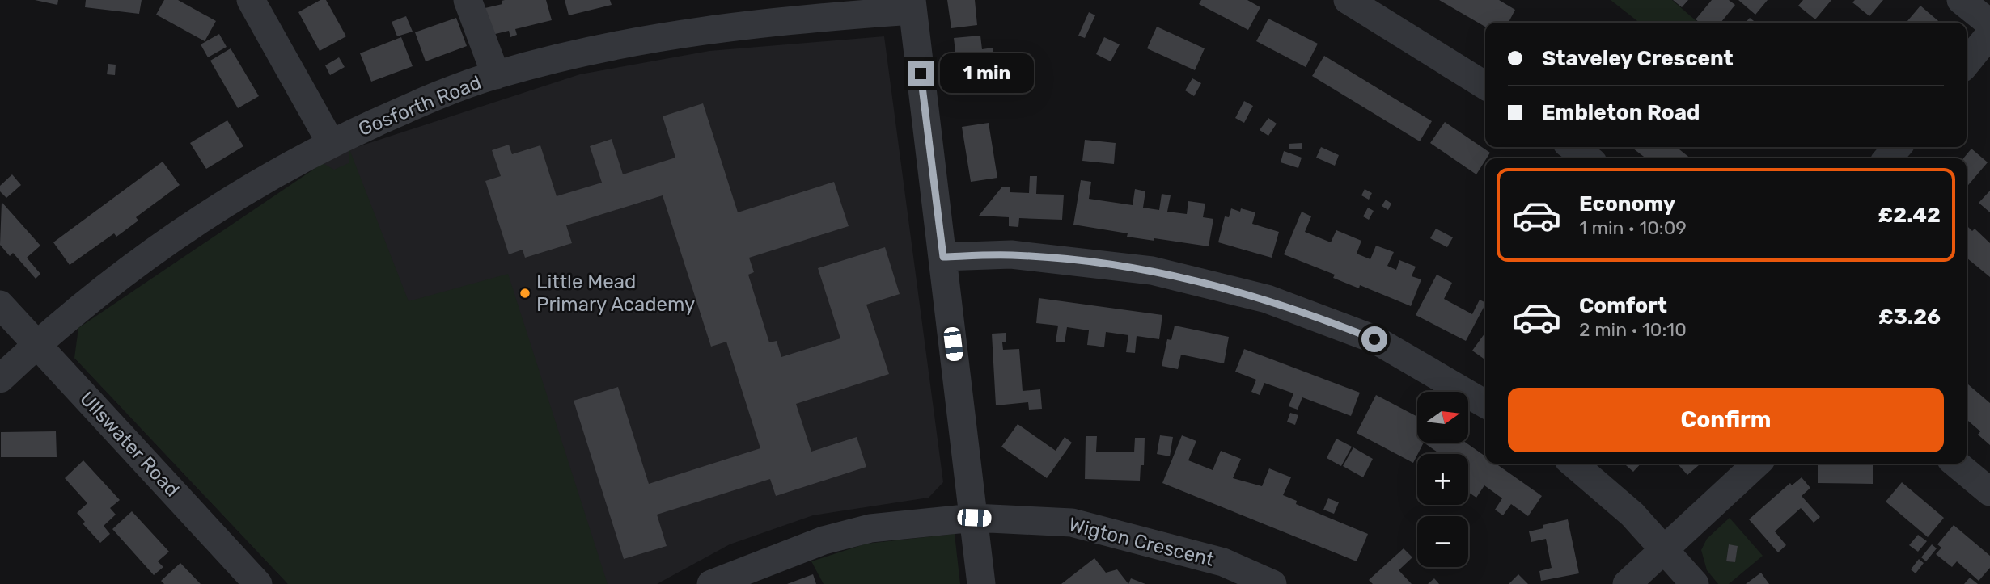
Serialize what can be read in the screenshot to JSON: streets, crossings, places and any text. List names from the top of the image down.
{
  "streets": {
    "street": ["Gosforth Road", "Ullswater Road", "Wigton Crescent"]
  },
  "crossings": [
    ["Gosforth Road", "Ullswater Road"]
  ],
  "places": ["Little Mead Primary Academy"],
  "north": "right",
  "page": {
    "banner": ["Staveley Crescent", "Embleton Road"],
    "bubble": "1 min",
    "list": [
      {
        "name": "Economy",
        "note": "1 min · 10:09",
        "value": "£2.42"
      },
      {
        "name": "Comfort",
        "note": "2 min · 10:10",
        "value": "£3.26"
      }
    ],
    "buttons": "Confirm",
    "map_buttons": ["+", "−"]
  }
}
